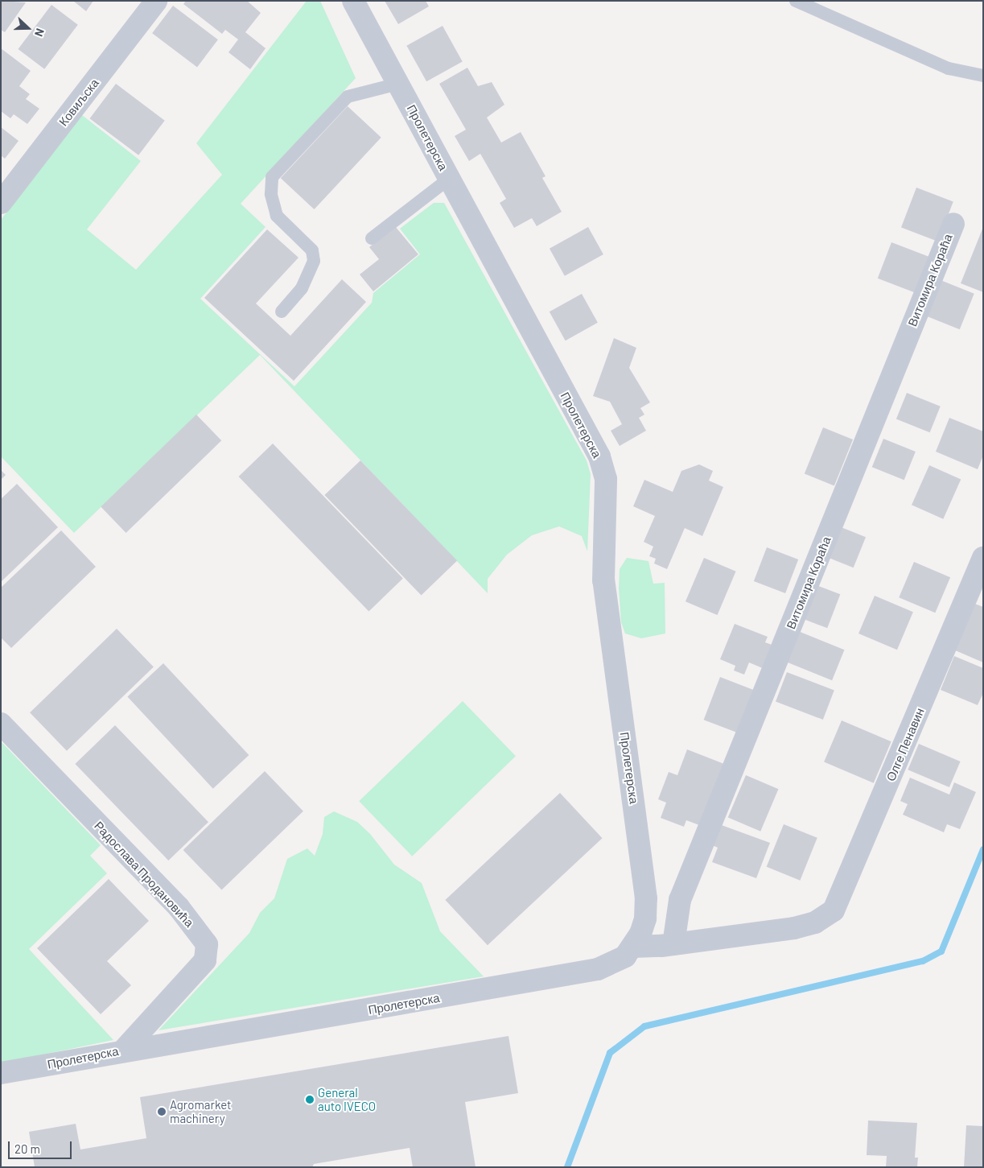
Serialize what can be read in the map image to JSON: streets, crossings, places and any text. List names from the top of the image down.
{
  "streets": {
    "street": [
      "Ковиљска",
      "Пролетерска",
      "Витомира Кораћа",
      "Олге Пенавин",
      "Радослава Продановића"
    ]
  },
  "crossings": [
    ["Пролетерска", "Олге Пенавин"],
    ["Пролетерска", "Радослава Продановића"],
    ["Витомира Кораћа", "Олге Пенавин"]
  ],
  "places": ["General auto IVECO", "Agromarket machinery"],
  "scale_bar": "20 m",
  "north": "right"
}
